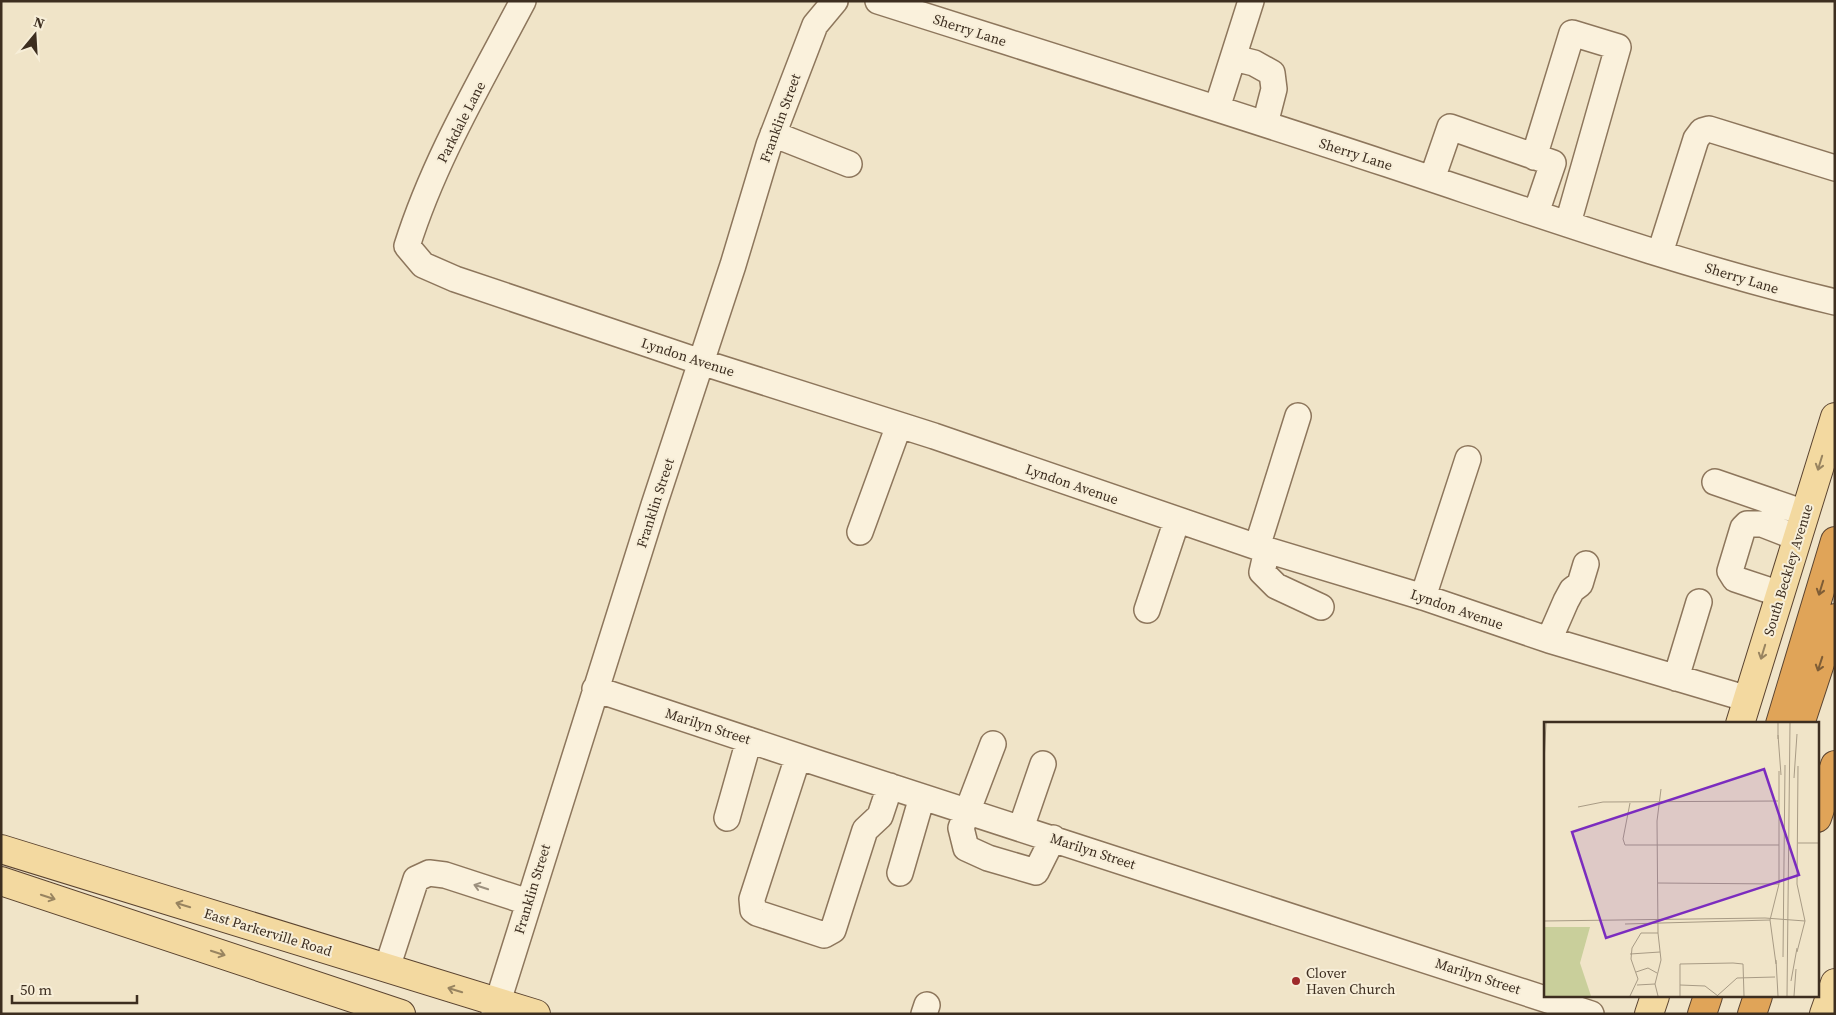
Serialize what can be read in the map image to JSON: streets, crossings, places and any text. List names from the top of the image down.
{
  "streets": {
    "main road": ["South Beckley Avenue", "East Parkerville Road"],
    "street": [
      "Sherry Lane",
      "Franklin Street",
      "Parkdale Lane",
      "Lyndon Avenue",
      "Marilyn Street"
    ]
  },
  "crossings": [
    ["Franklin Street", "Lyndon Avenue"],
    ["Franklin Street", "Marilyn Street"],
    ["Franklin Street", "East Parkerville Road"],
    ["Parkdale Lane", "Lyndon Avenue"],
    ["Lyndon Avenue", "South Beckley Avenue"]
  ],
  "one_way": ["South Beckley Avenue"],
  "places": ["Clover Haven Church"],
  "scale_bar": "50 m",
  "north": "top"
}
